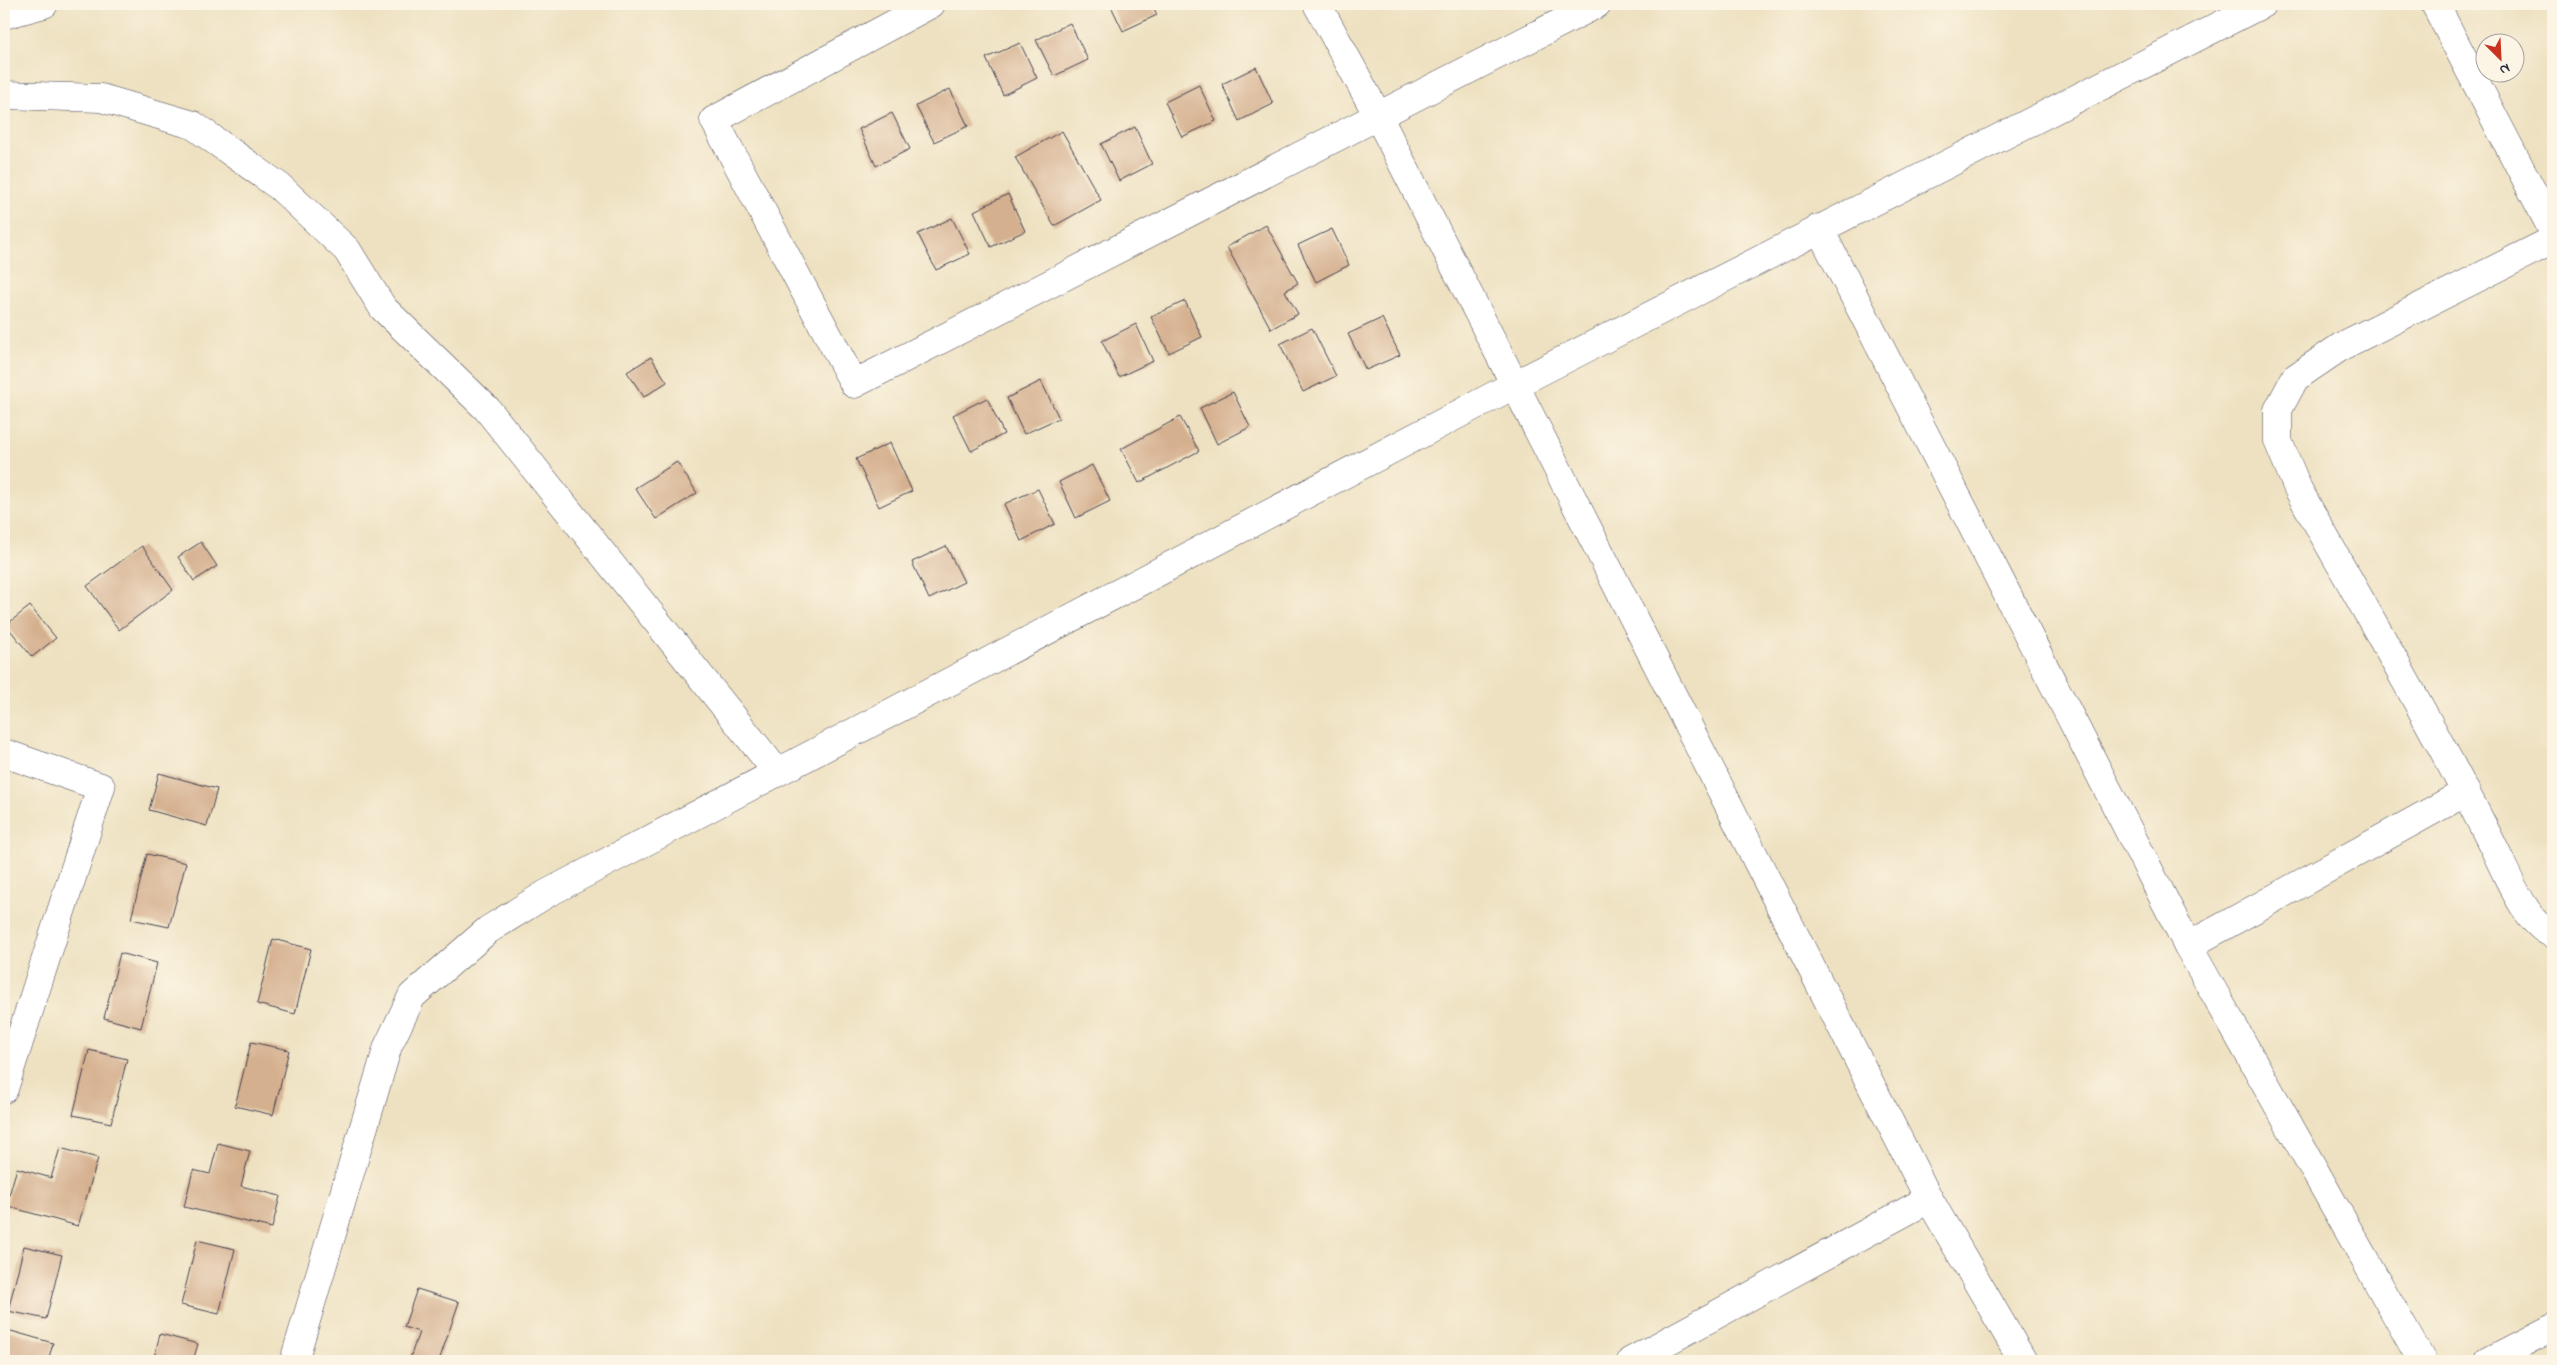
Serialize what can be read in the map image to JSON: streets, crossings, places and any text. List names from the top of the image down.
{
  "north": "bottom right"
}
